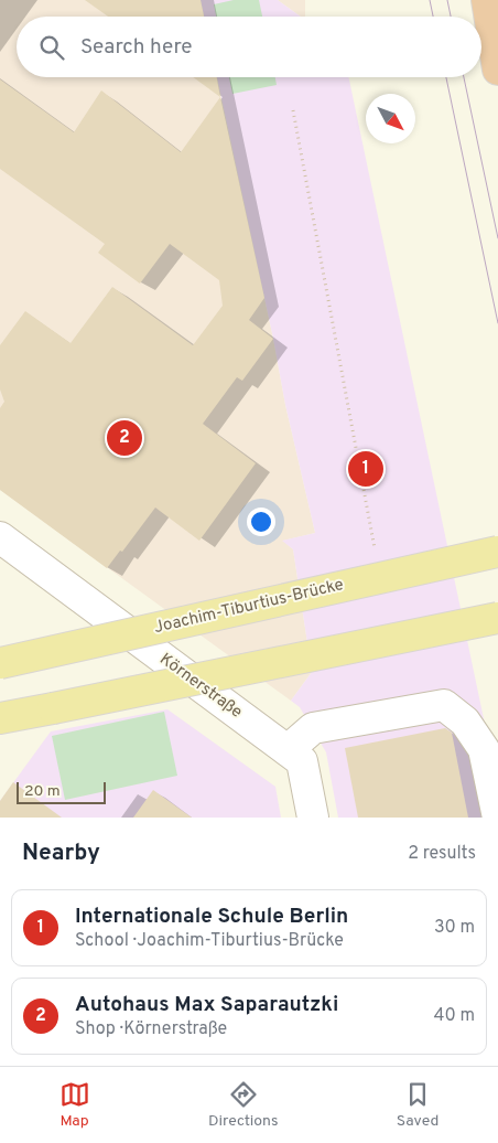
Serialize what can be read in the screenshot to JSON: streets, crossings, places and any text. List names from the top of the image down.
{
  "streets": {
    "main road": ["Joachim-Tiburtius-Brücke"],
    "street": ["Körnerstraße"]
  },
  "scale_bar": "20 m",
  "north": "bottom right",
  "page": {
    "search": "Search here",
    "pins": ["2", "1"],
    "scale": "20 m",
    "heading": ["Nearby", "2 results"],
    "list": [
      {
        "mark": "1",
        "name": "Internationale Schule Berlin",
        "note": "School · Joachim-Tiburtius-Brücke",
        "value": "30 m"
      },
      {
        "mark": "2",
        "name": "Autohaus Max Saparautzki",
        "note": "Shop · Körnerstraße",
        "value": "40 m"
      }
    ],
    "nav": ["Map", "Directions", "Saved"]
  }
}
